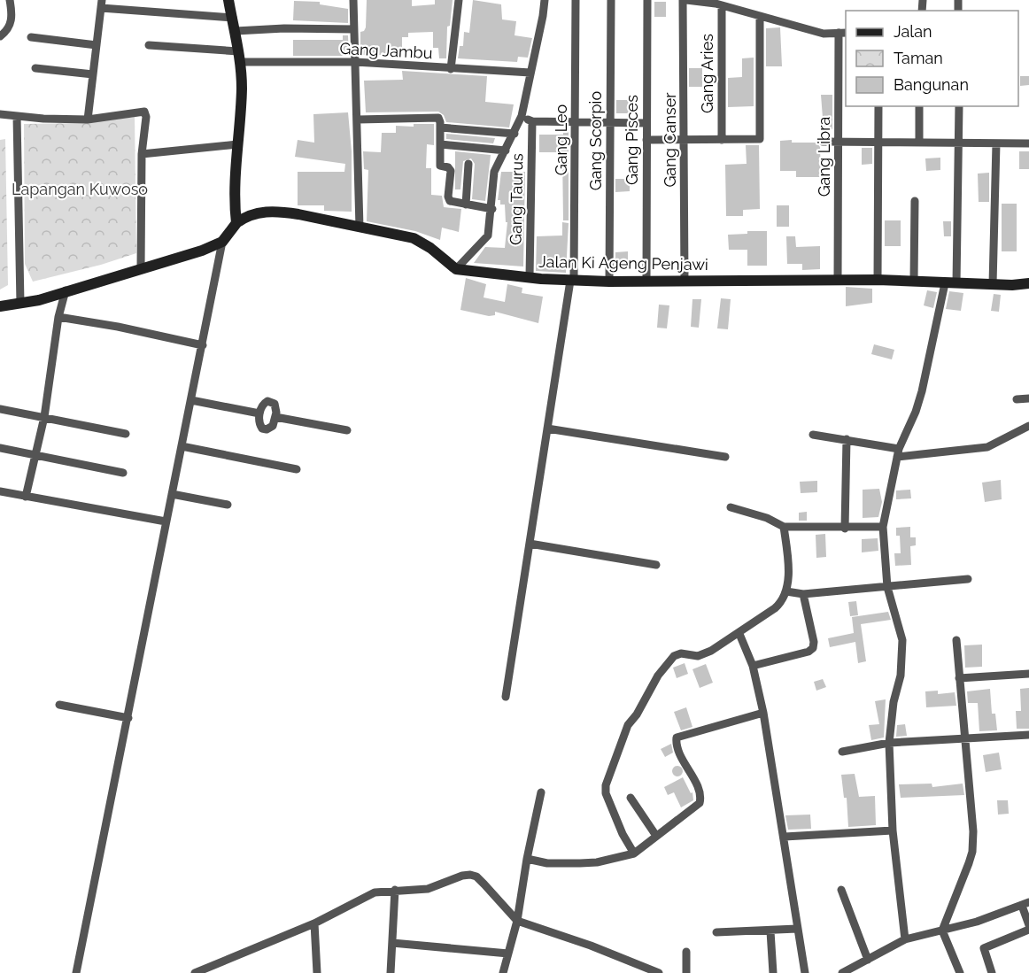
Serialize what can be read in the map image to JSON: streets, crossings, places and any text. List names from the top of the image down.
{
  "streets": {
    "main road": ["Jalan Ki Ageng Penjawi"],
    "street": [
      "Gang Jambu",
      "Gang Aries",
      "Gang Leo",
      "Gang Pisces",
      "Gang Canser",
      "Gang Scorpio",
      "Gang Libra",
      "Gang Taurus"
    ]
  },
  "crossings": [
    ["Gang Leo", "Jalan Ki Ageng Penjawi"],
    ["Gang Pisces", "Jalan Ki Ageng Penjawi"],
    ["Gang Canser", "Jalan Ki Ageng Penjawi"],
    ["Gang Scorpio", "Jalan Ki Ageng Penjawi"],
    ["Gang Libra", "Jalan Ki Ageng Penjawi"],
    ["Gang Taurus", "Jalan Ki Ageng Penjawi"]
  ],
  "parks": ["Lapangan Kuwoso"],
  "legend": ["Jalan", "Taman", "Bangunan"]
}
